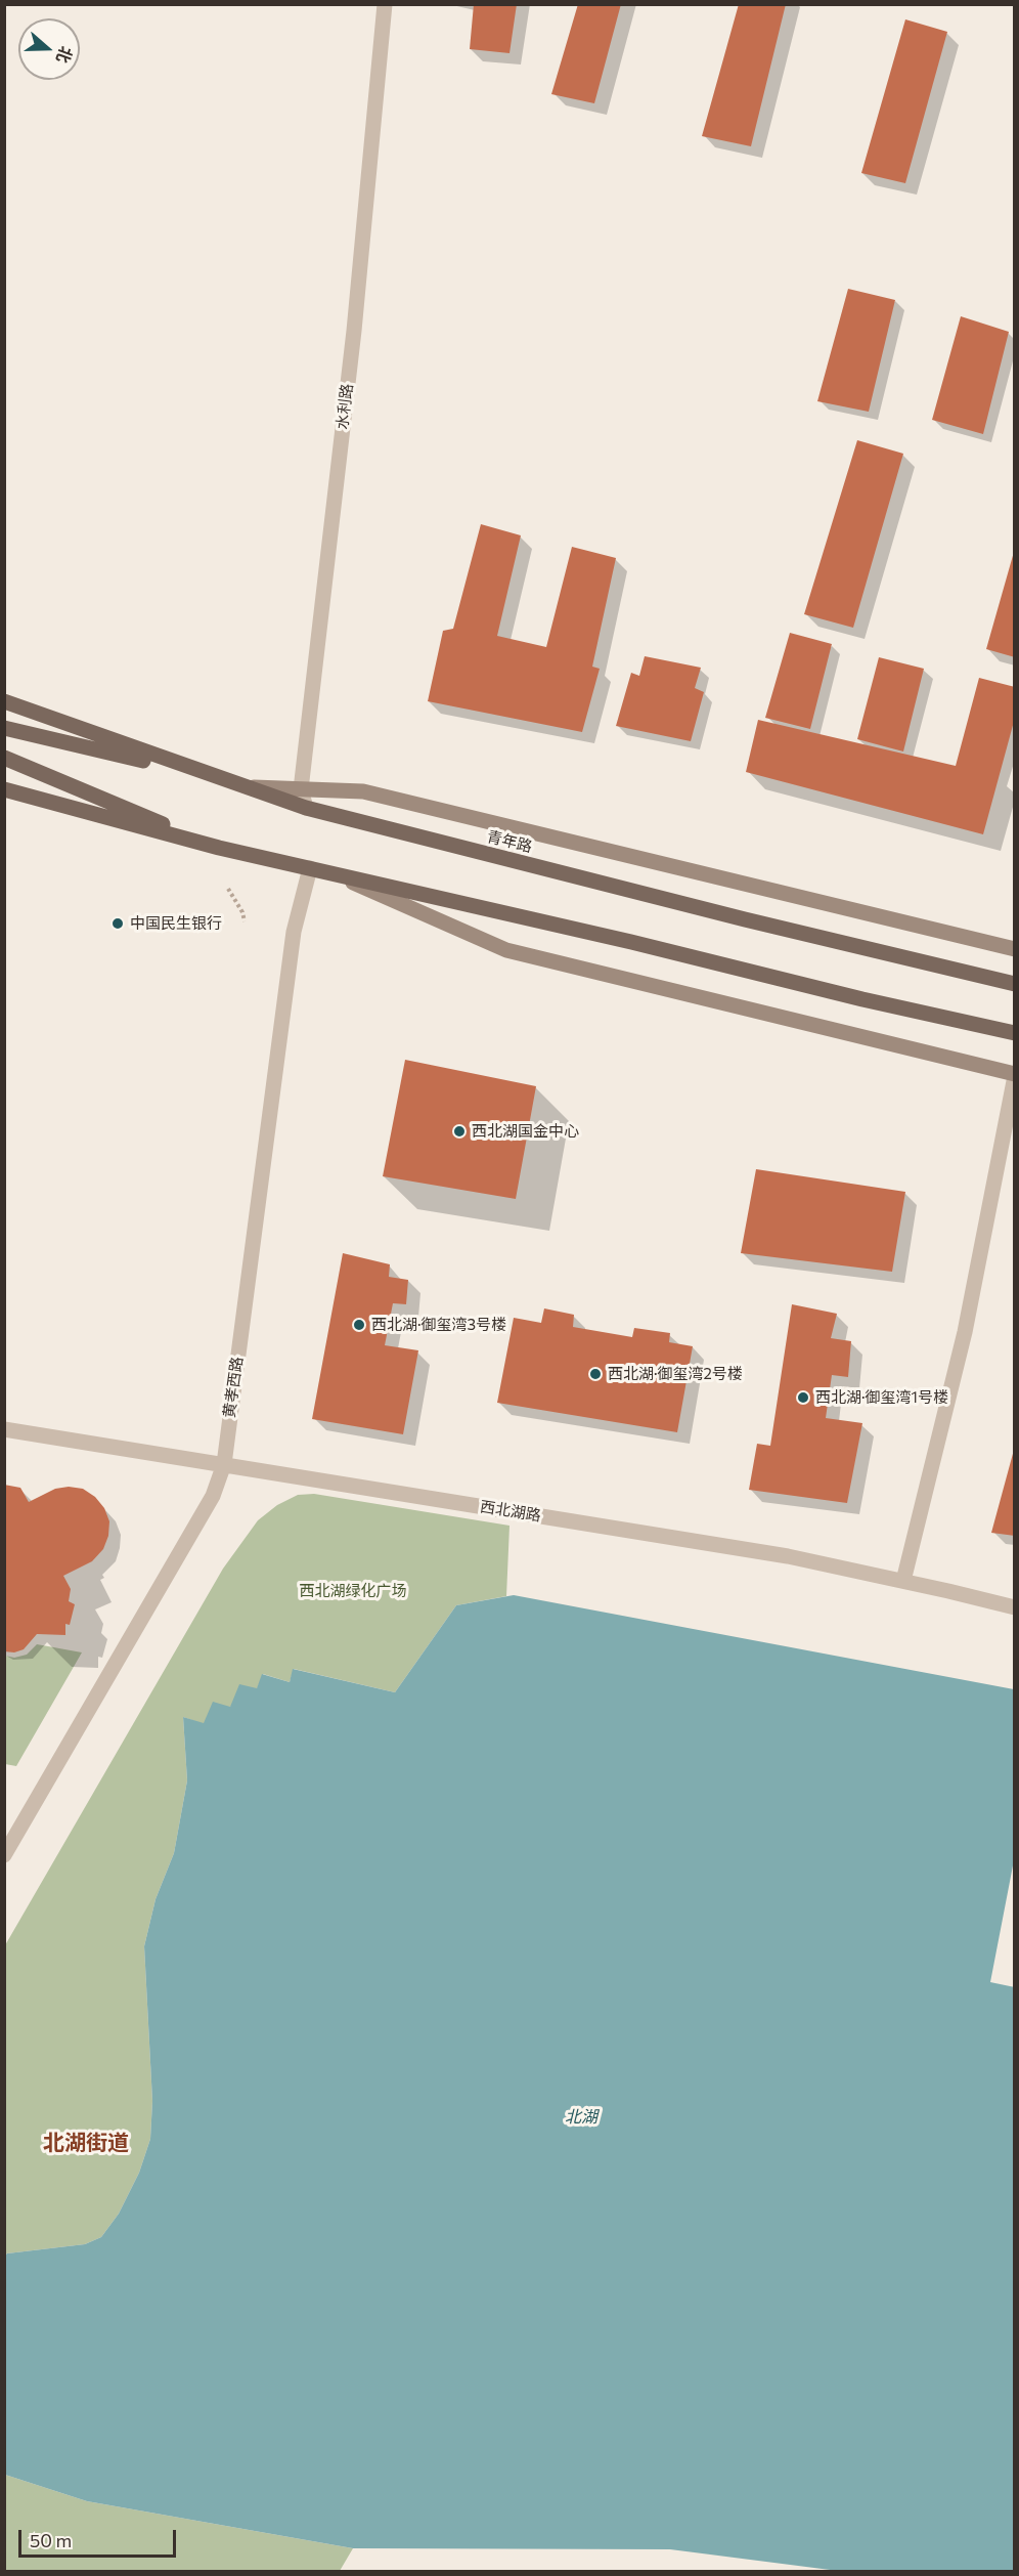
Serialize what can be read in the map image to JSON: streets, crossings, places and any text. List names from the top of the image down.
{
  "streets": {
    "main road": ["青年路"],
    "street": ["水利路", "黄孝西路", "西北湖路"]
  },
  "crossings": [
    ["水利路", "青年路"],
    ["黄孝西路", "西北湖路"]
  ],
  "districts": ["北湖街道"],
  "water": ["北湖"],
  "parks": ["西北湖绿化广场"],
  "places": [
    "中国民生银行",
    "西北湖国金中心",
    "西北湖·御玺湾3号楼",
    "西北湖·御玺湾2号楼",
    "西北湖·御玺湾1号楼"
  ],
  "scale_bar": "50 m",
  "north": "right"
}
